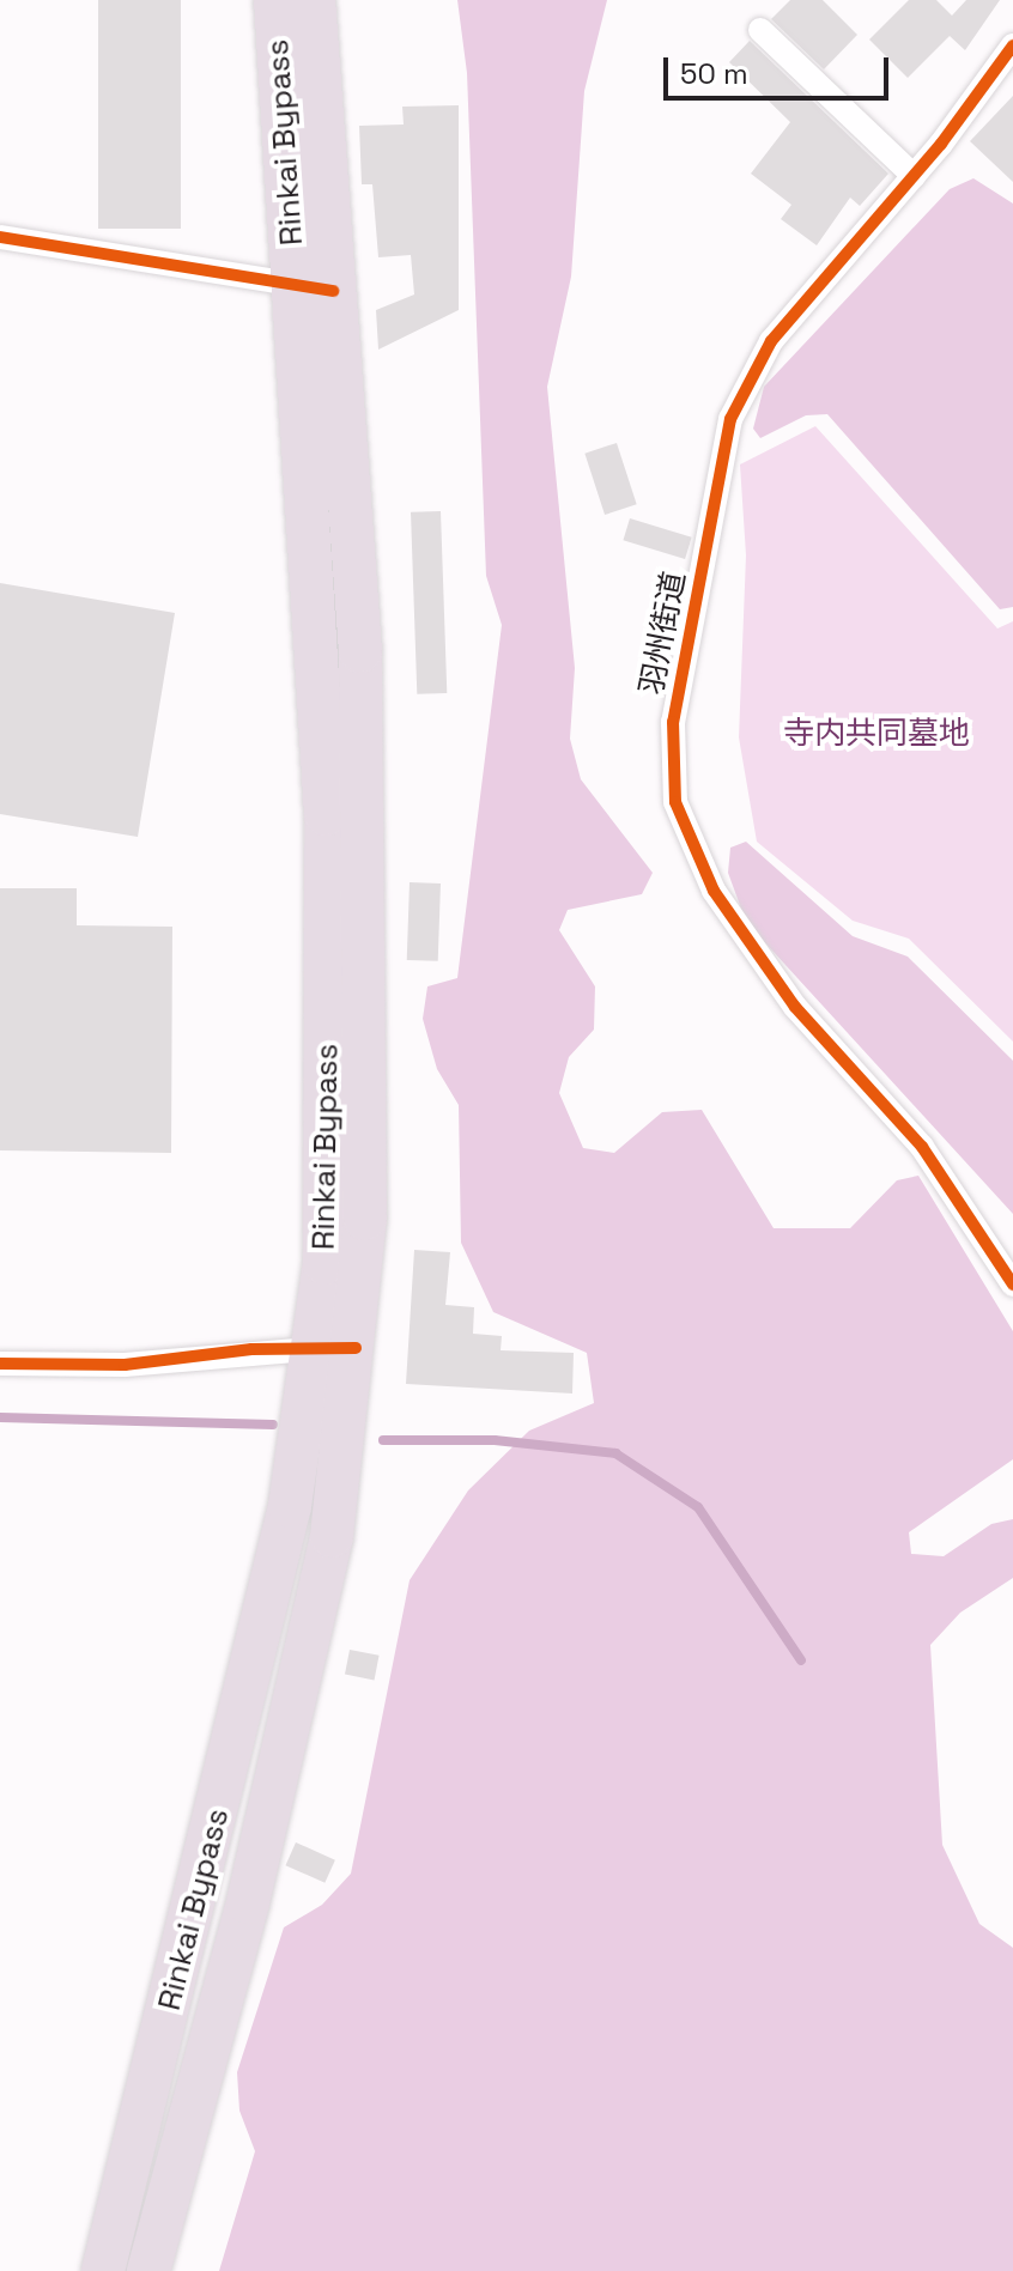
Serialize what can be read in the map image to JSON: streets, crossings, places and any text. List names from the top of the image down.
{
  "streets": {
    "highway": ["Rinkai Bypass"],
    "street": ["羽州街道"]
  },
  "parks": ["寺内共同墓地"],
  "scale_bar": "50 m"
}
